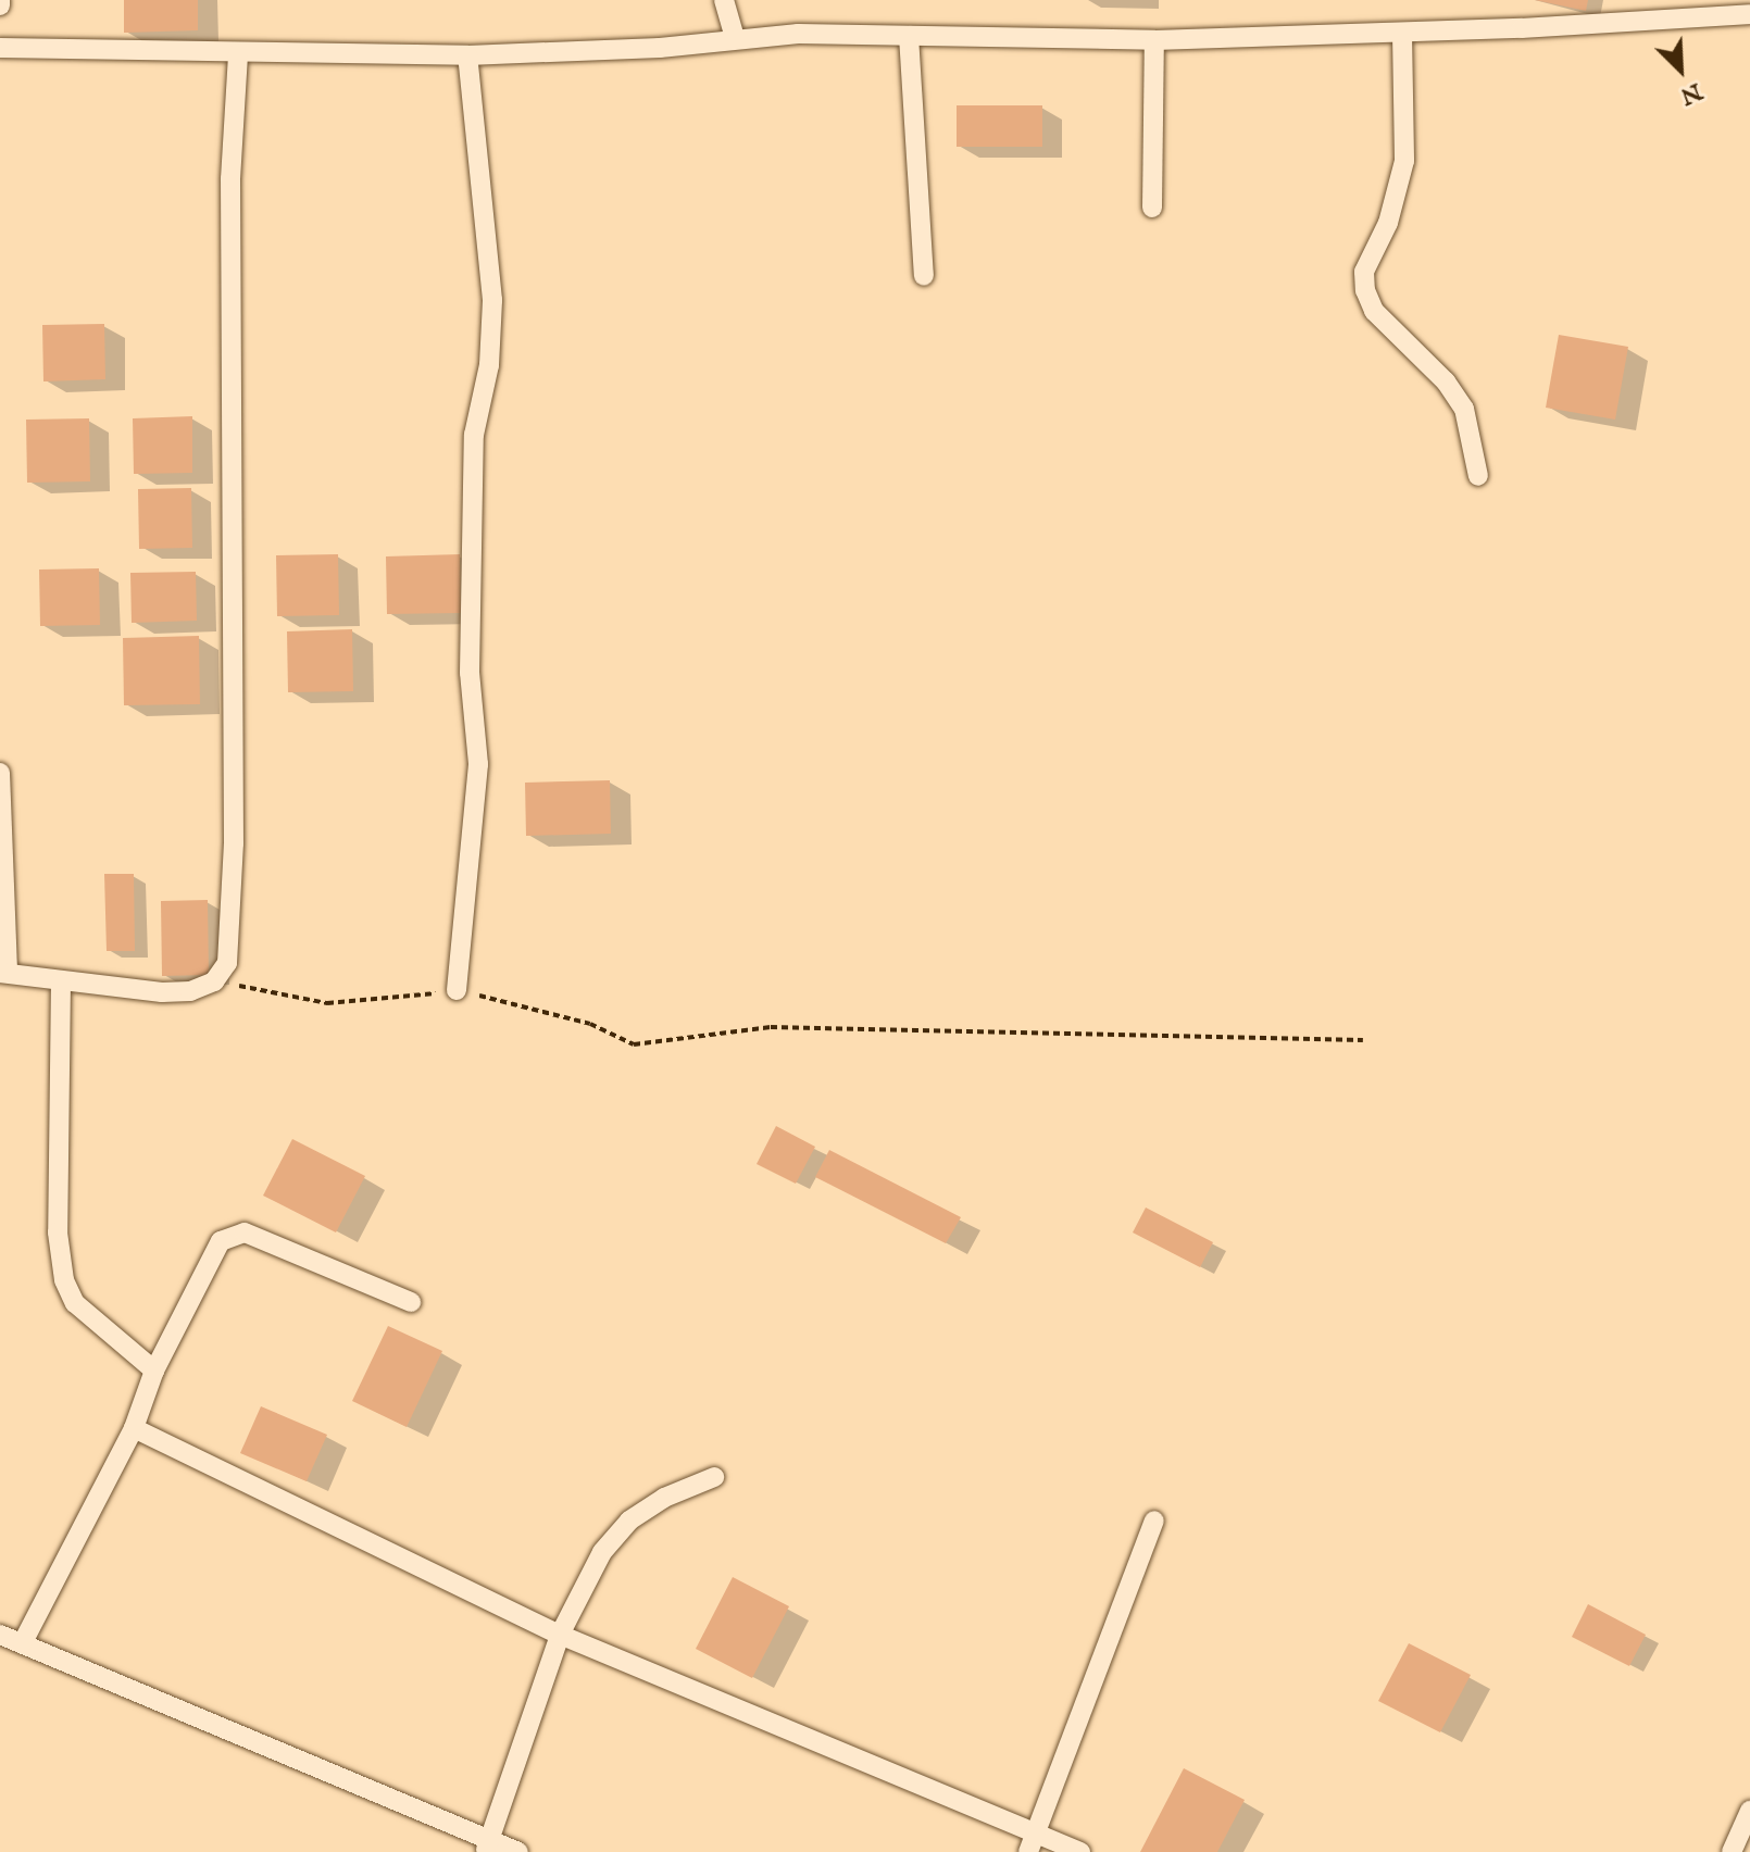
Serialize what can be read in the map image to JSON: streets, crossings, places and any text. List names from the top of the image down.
{
  "north": "bottom right"
}
